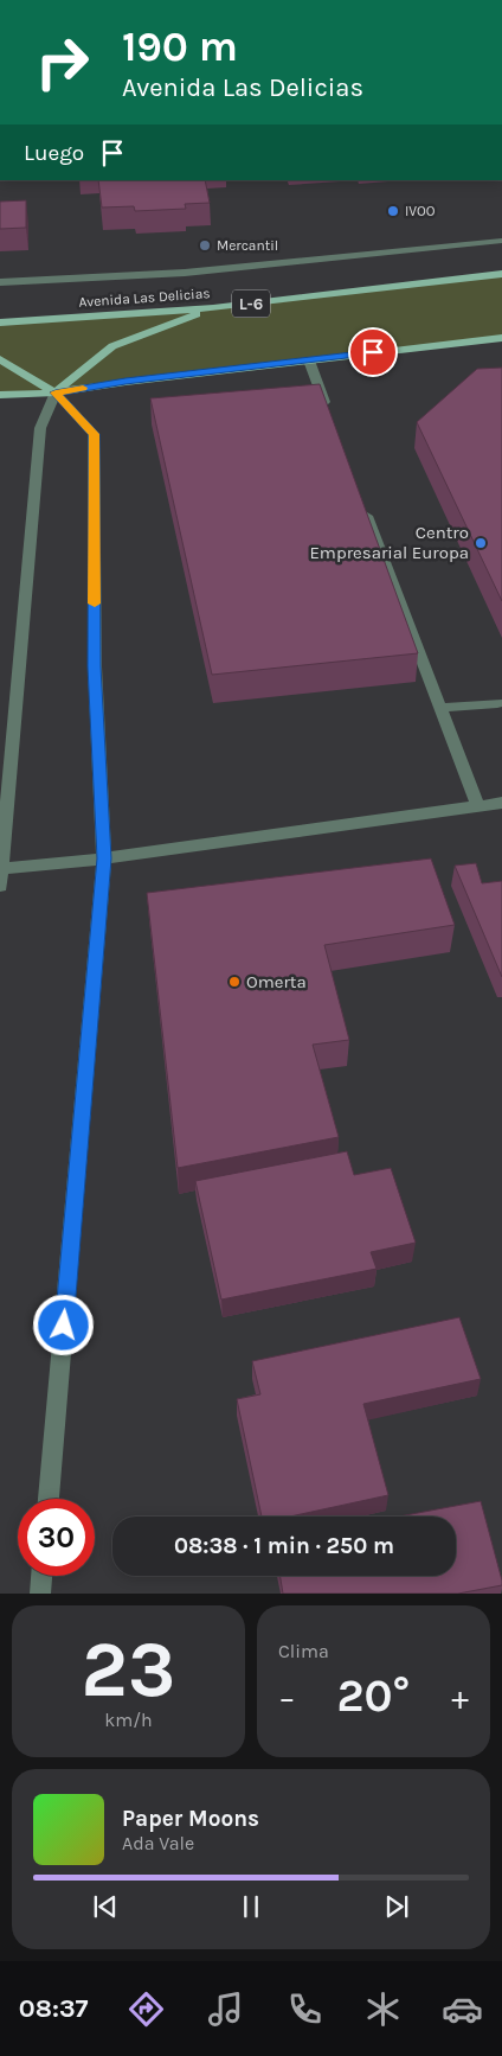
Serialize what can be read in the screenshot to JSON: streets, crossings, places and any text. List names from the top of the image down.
{
  "streets": {
    "main road": ["Avenida Las Delicias", "L-6"]
  },
  "places": [
    "IVOO",
    "Mercantil",
    "Centro Empresarial Europa",
    "Omerta"
  ],
  "page": {
    "turn": ["190 m", "Avenida Las Delicias"],
    "then": "Luego",
    "limit": "30",
    "trip": "08:38 · 1 min · 250 m",
    "tile": [
      ["23", "km/h"],
      "Clima"
    ],
    "heat": ["−", "20°", "+"],
    "song": ["Paper Moons", "Ada Vale"],
    "tabs": "08:37"
  }
}
